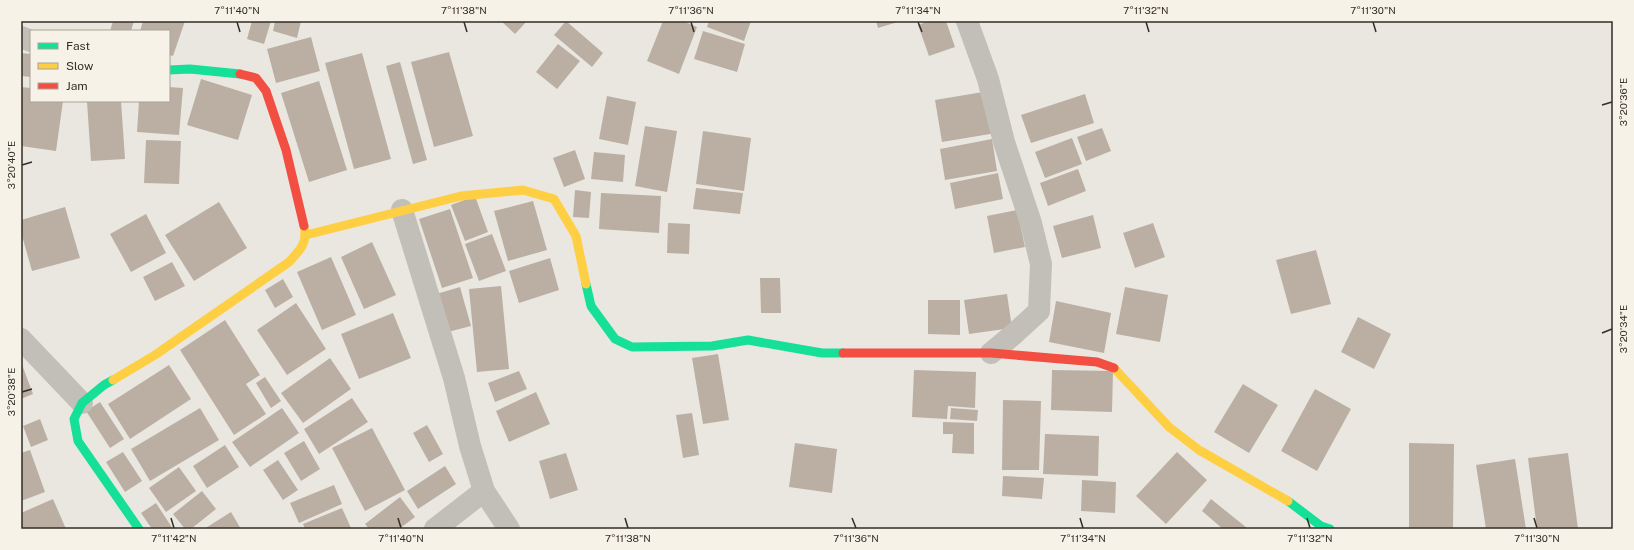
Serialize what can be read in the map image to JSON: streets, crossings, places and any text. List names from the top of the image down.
{
  "legend": ["Fast", "Slow", "Jam"],
  "coordinates": [
    "7°11'40\"N",
    "7°11'38\"N",
    "7°11'36\"N",
    "7°11'34\"N",
    "7°11'32\"N",
    "7°11'30\"N",
    "3°20'36\"E",
    "3°20'40\"E",
    "3°20'34\"E",
    "3°20'38\"E",
    "7°11'42\"N"
  ]
}
